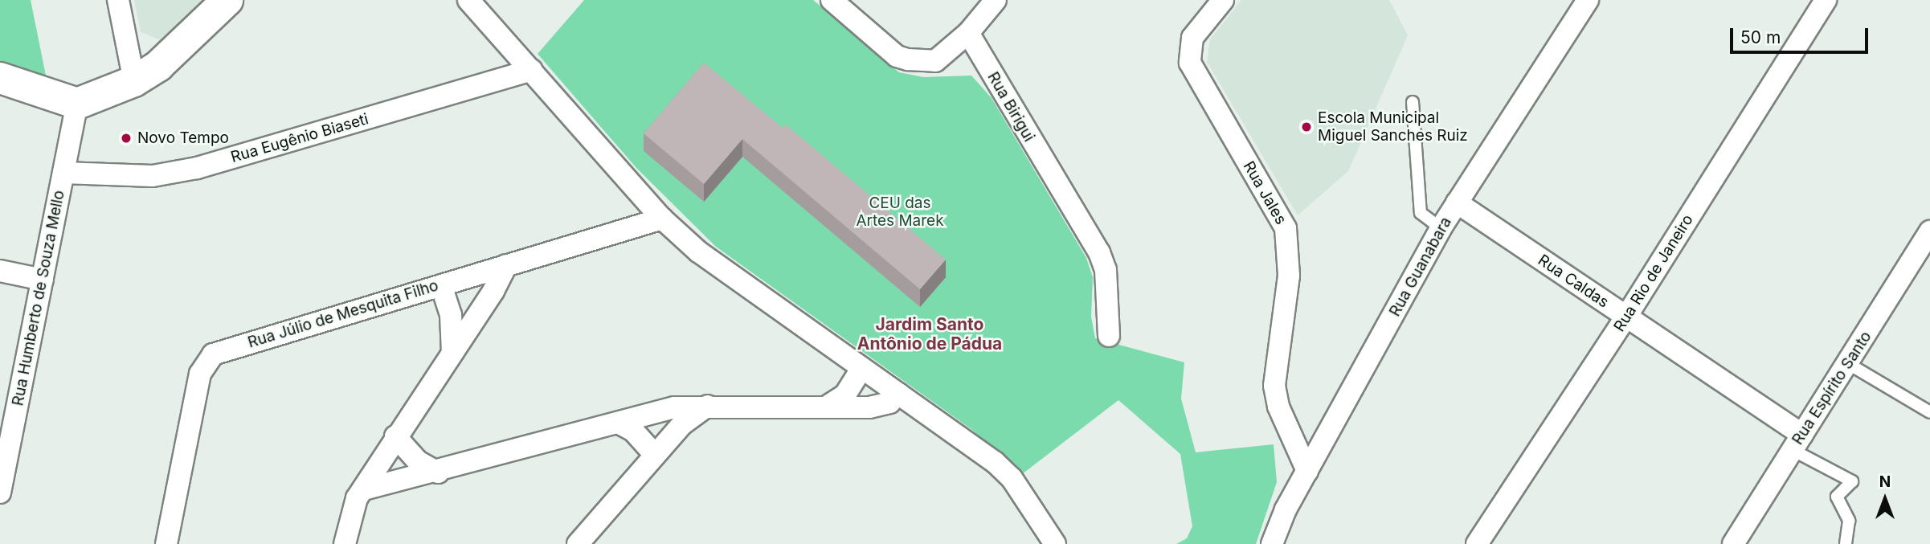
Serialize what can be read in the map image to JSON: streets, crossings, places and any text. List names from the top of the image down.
{
  "streets": {
    "street": [
      "Rua Birigui",
      "Rua Eugênio Biaseti",
      "Rua Jales",
      "Rua Guanabara",
      "Rua Rio de Janeiro",
      "Rua Caldas",
      "Rua Humberto de Souza Mello",
      "Rua Júlio de Mesquita Filho",
      "Rua Espírito Santo"
    ]
  },
  "crossings": [
    ["Rua Eugênio Biaseti", "Rua Humberto de Souza Mello"],
    ["Rua Jales", "Rua Guanabara"],
    ["Rua Guanabara", "Rua Caldas"],
    ["Rua Rio de Janeiro", "Rua Caldas"],
    ["Rua Caldas", "Rua Espírito Santo"]
  ],
  "districts": ["Jardim Santo Antônio de Pádua"],
  "parks": ["CEU das Artes Marek"],
  "places": ["Escola Municipal Miguel Sanches Ruiz", "Novo Tempo"],
  "scale_bar": "50 m",
  "north": "top"
}
